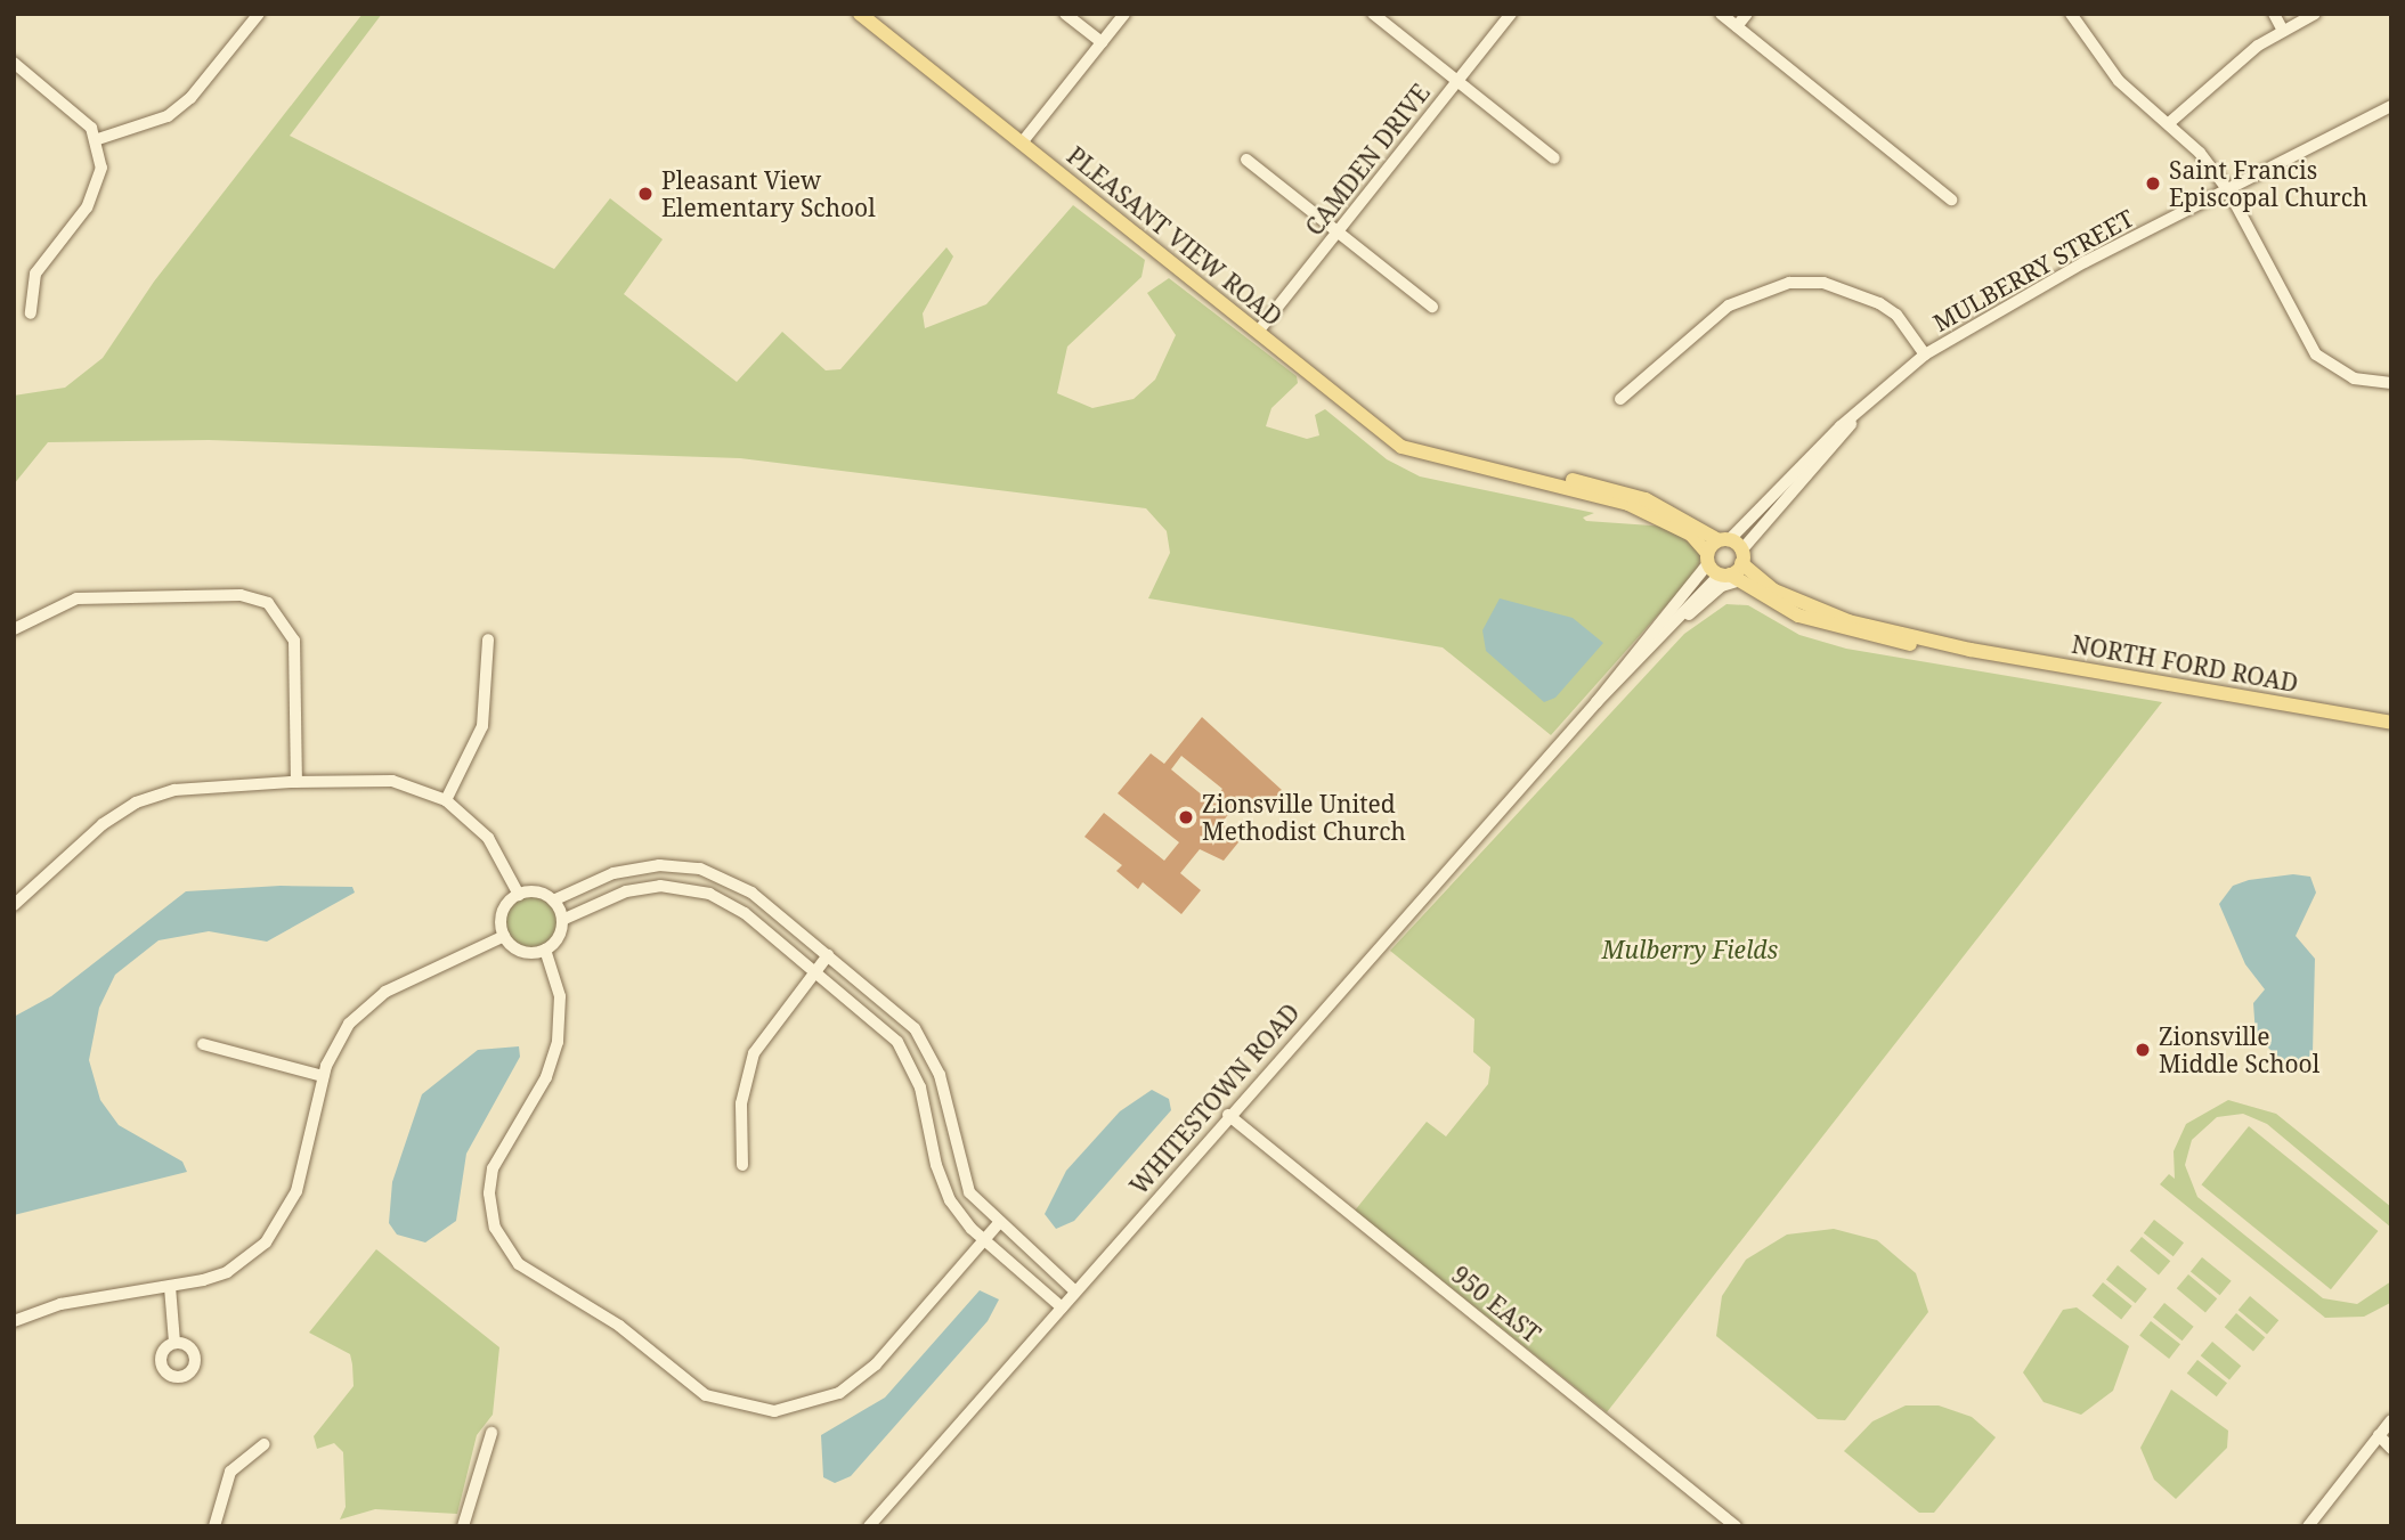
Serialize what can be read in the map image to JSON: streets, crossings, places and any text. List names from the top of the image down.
{
  "streets": {
    "main road": ["PLEASANT VIEW ROAD", "NORTH FORD ROAD"],
    "street": [
      "CAMDEN DRIVE",
      "MULBERRY STREET",
      "WHITESTOWN ROAD",
      "950 EAST"
    ]
  },
  "crossings": [
    ["CAMDEN DRIVE", "PLEASANT VIEW ROAD"],
    ["PLEASANT VIEW ROAD", "MULBERRY STREET"],
    ["PLEASANT VIEW ROAD", "NORTH FORD ROAD"],
    ["PLEASANT VIEW ROAD", "WHITESTOWN ROAD"],
    ["MULBERRY STREET", "NORTH FORD ROAD"],
    ["NORTH FORD ROAD", "WHITESTOWN ROAD"],
    ["WHITESTOWN ROAD", "950 EAST"]
  ],
  "parks": ["Mulberry Fields"],
  "places": [
    "Saint Francis Episcopal Church",
    "Pleasant View Elementary School",
    "Zionsville United Methodist Church",
    "Zionsville Middle School"
  ]
}
